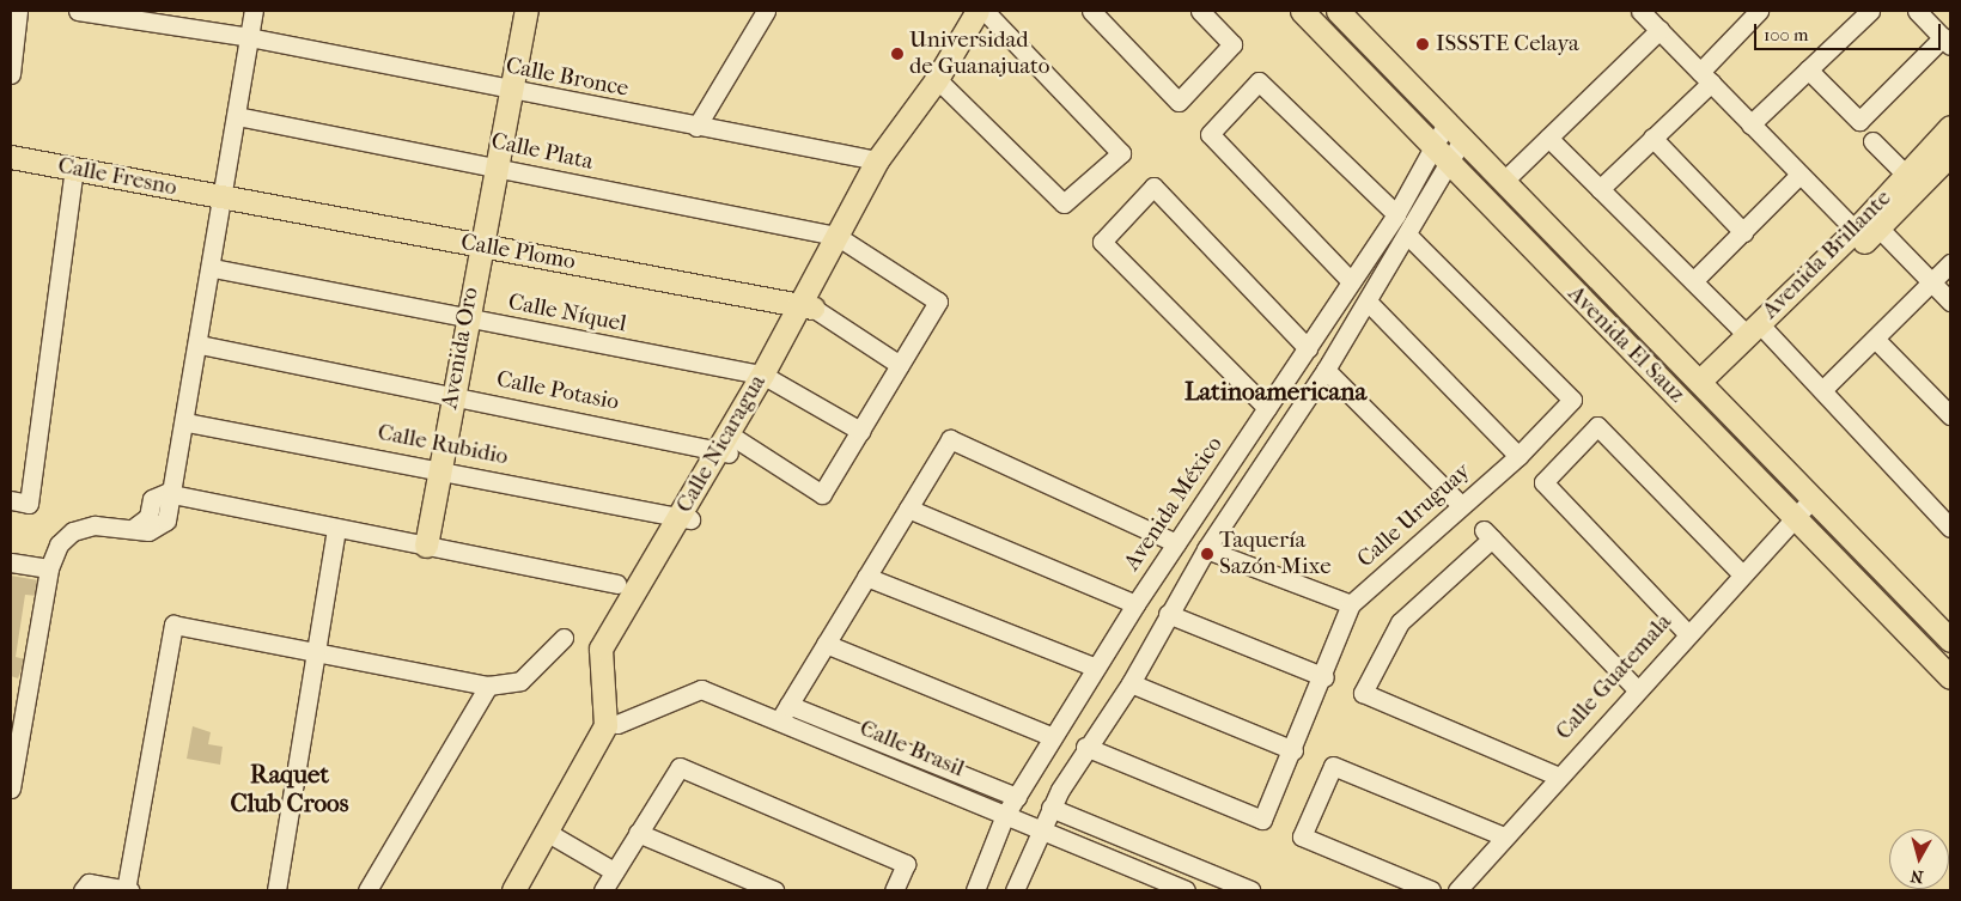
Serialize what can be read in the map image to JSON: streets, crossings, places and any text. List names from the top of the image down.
{
  "streets": {
    "main road": [
      "Calle Fresno",
      "Calle Plomo",
      "Avenida Brillante",
      "Avenida El Sauz",
      "Avenida Oro",
      "Calle Nicaragua"
    ],
    "street": [
      "Calle Bronce",
      "Calle Plata",
      "Calle Níquel",
      "Calle Potasio",
      "Calle Rubidio",
      "Avenida México",
      "Calle Uruguay",
      "Calle Guatemala",
      "Calle Brasil"
    ]
  },
  "crossings": [
    ["Calle Bronce", "Avenida Oro"],
    ["Calle Bronce", "Calle Nicaragua"],
    ["Calle Plata", "Avenida Oro"],
    ["Calle Plata", "Calle Nicaragua"],
    ["Calle Fresno", "Calle Plomo"],
    ["Calle Plomo", "Avenida Oro"],
    ["Calle Plomo", "Calle Nicaragua"],
    ["Avenida Brillante", "Avenida El Sauz"],
    ["Calle Níquel", "Avenida Oro"],
    ["Calle Níquel", "Calle Nicaragua"],
    ["Avenida El Sauz", "Avenida México"],
    ["Avenida El Sauz", "Calle Guatemala"],
    ["Avenida Oro", "Calle Potasio"],
    ["Avenida Oro", "Calle Rubidio"],
    ["Calle Potasio", "Calle Nicaragua"],
    ["Calle Nicaragua", "Calle Rubidio"],
    ["Calle Nicaragua", "Calle Brasil"],
    ["Avenida México", "Calle Uruguay"],
    ["Avenida México", "Calle Brasil"]
  ],
  "districts": ["Latinoamericana", "Raquet Club Croos"],
  "places": ["ISSSTE Celaya", "Universidad de Guanajuato", "Taquería Sazón Mixe"],
  "scale_bar": "100 m",
  "north": "bottom"
}
